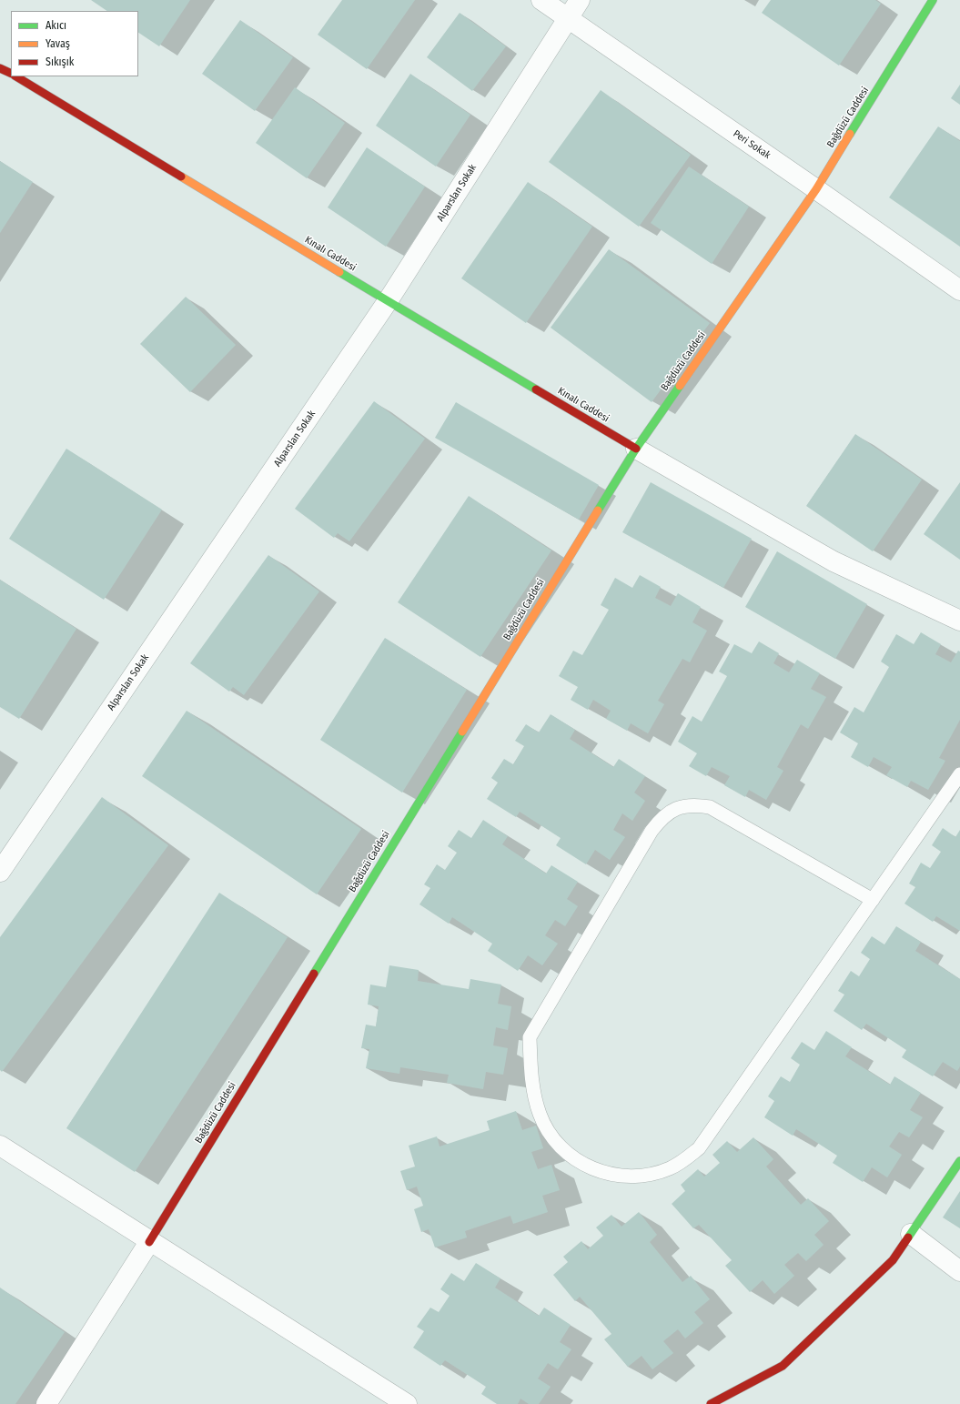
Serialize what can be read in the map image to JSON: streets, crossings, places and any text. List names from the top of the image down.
{
  "streets": {
    "street": [
      "Bağdüzü Caddesi",
      "Peri Sokak",
      "Alparslan Sokak",
      "Kınalı Caddesi"
    ]
  },
  "crossings": [
    ["Bağdüzü Caddesi", "Peri Sokak"],
    ["Bağdüzü Caddesi", "Kınalı Caddesi"],
    ["Peri Sokak", "Alparslan Sokak"],
    ["Alparslan Sokak", "Kınalı Caddesi"]
  ],
  "legend": ["Akıcı", "Yavaş", "Sıkışık"]
}
